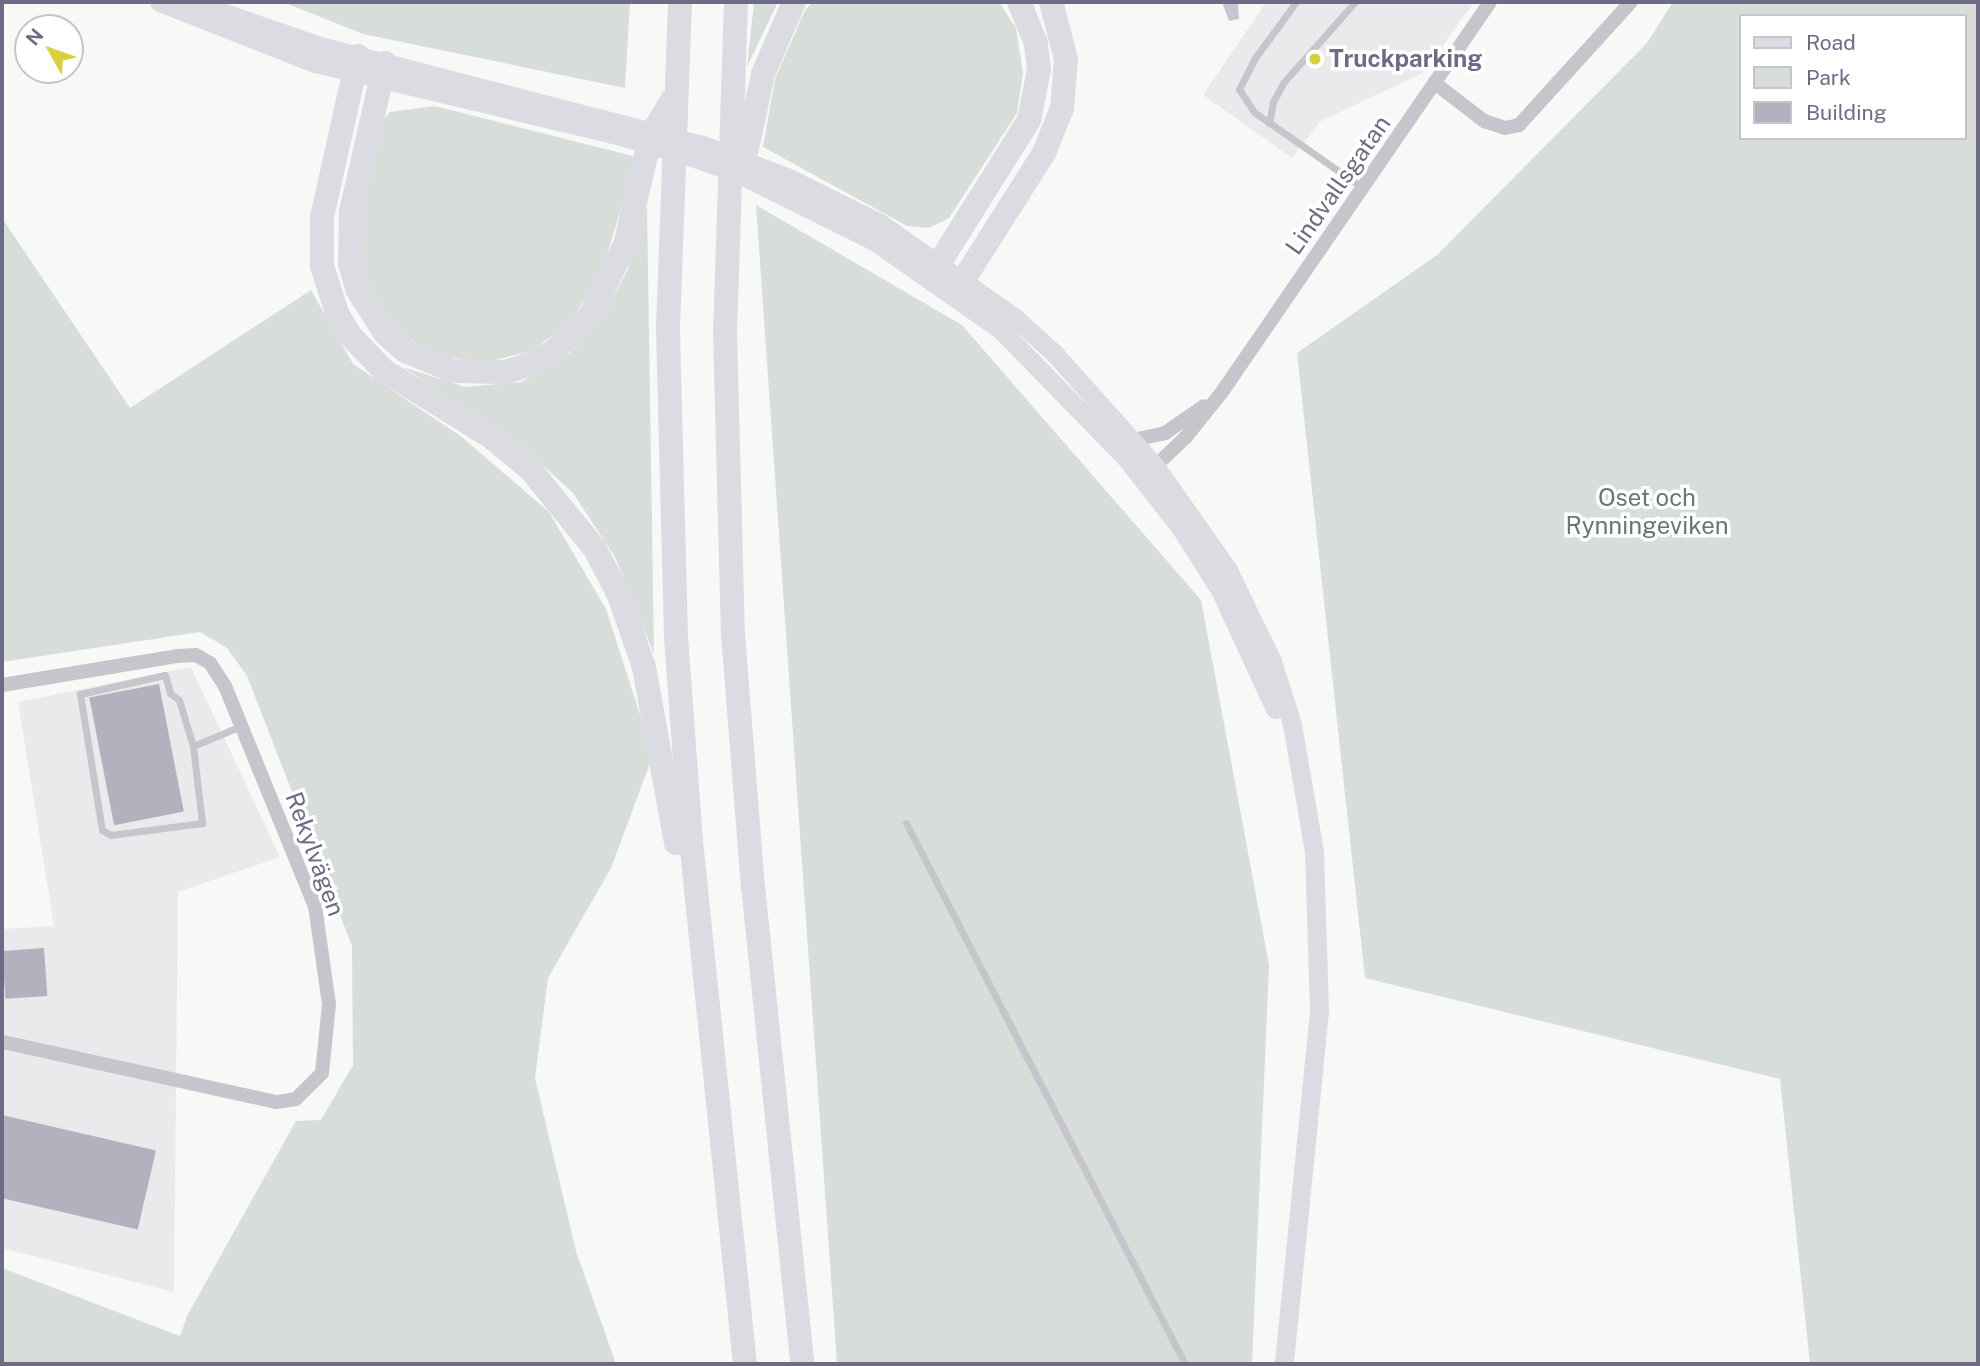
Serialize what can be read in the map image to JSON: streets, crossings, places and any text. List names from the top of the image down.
{
  "streets": {
    "street": ["Lindvallsgatan", "Rekylvägen"]
  },
  "parks": ["Oset och Rynningeviken"],
  "places": ["Truckparking"],
  "legend": ["Road", "Park", "Building"],
  "north": "top left"
}
